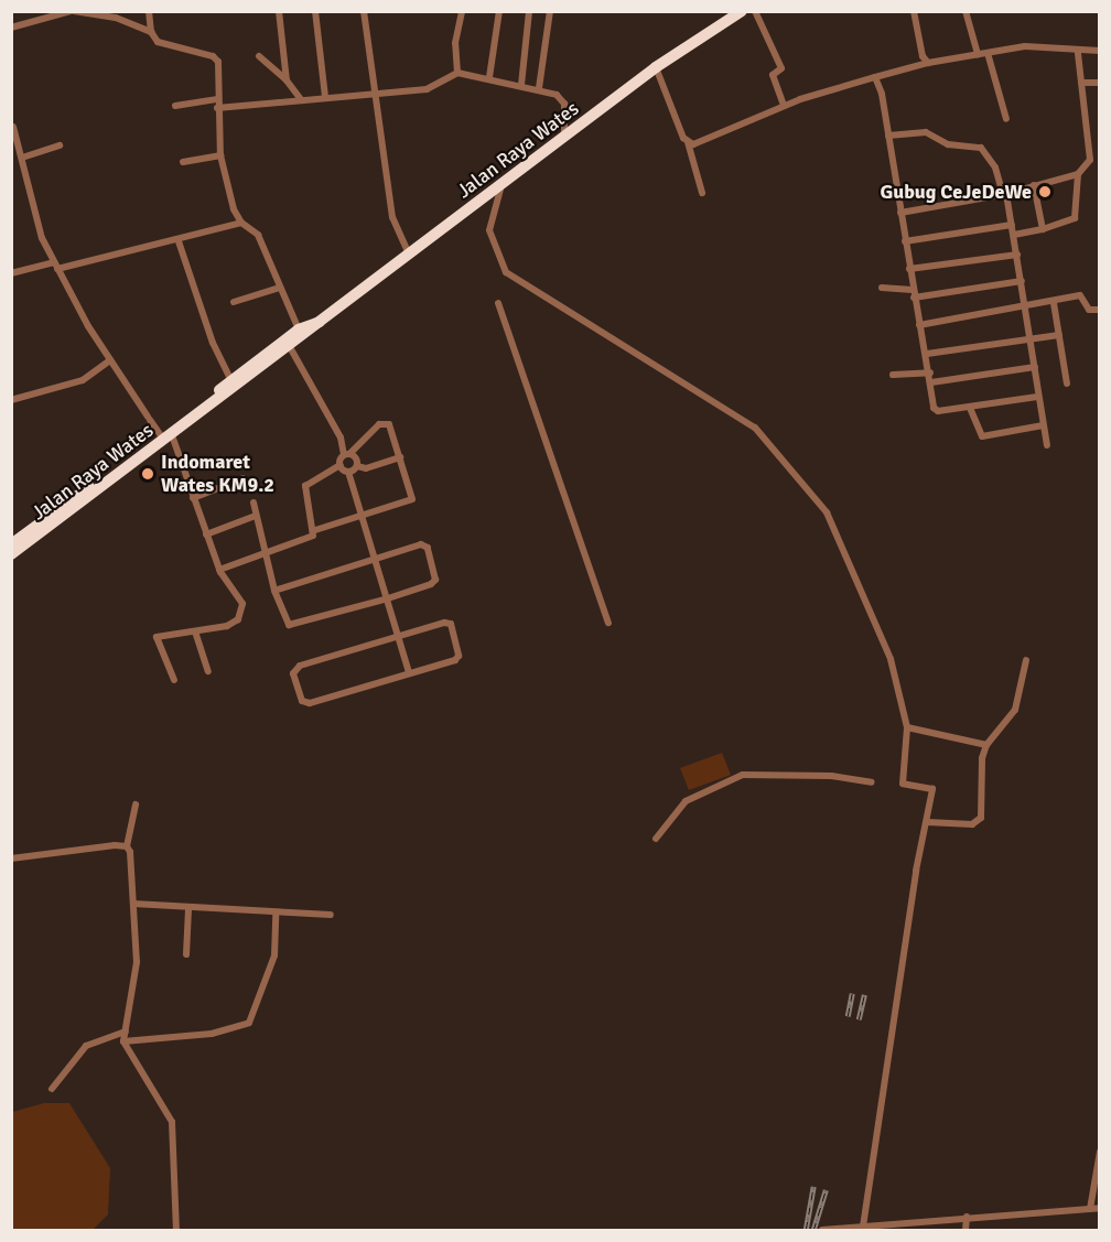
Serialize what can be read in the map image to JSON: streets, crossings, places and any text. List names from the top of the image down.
{
  "streets": {
    "highway": ["Jalan Raya Wates"]
  },
  "places": ["Gubug CeJeDeWe", "Indomaret Wates KM9.2"]
}
